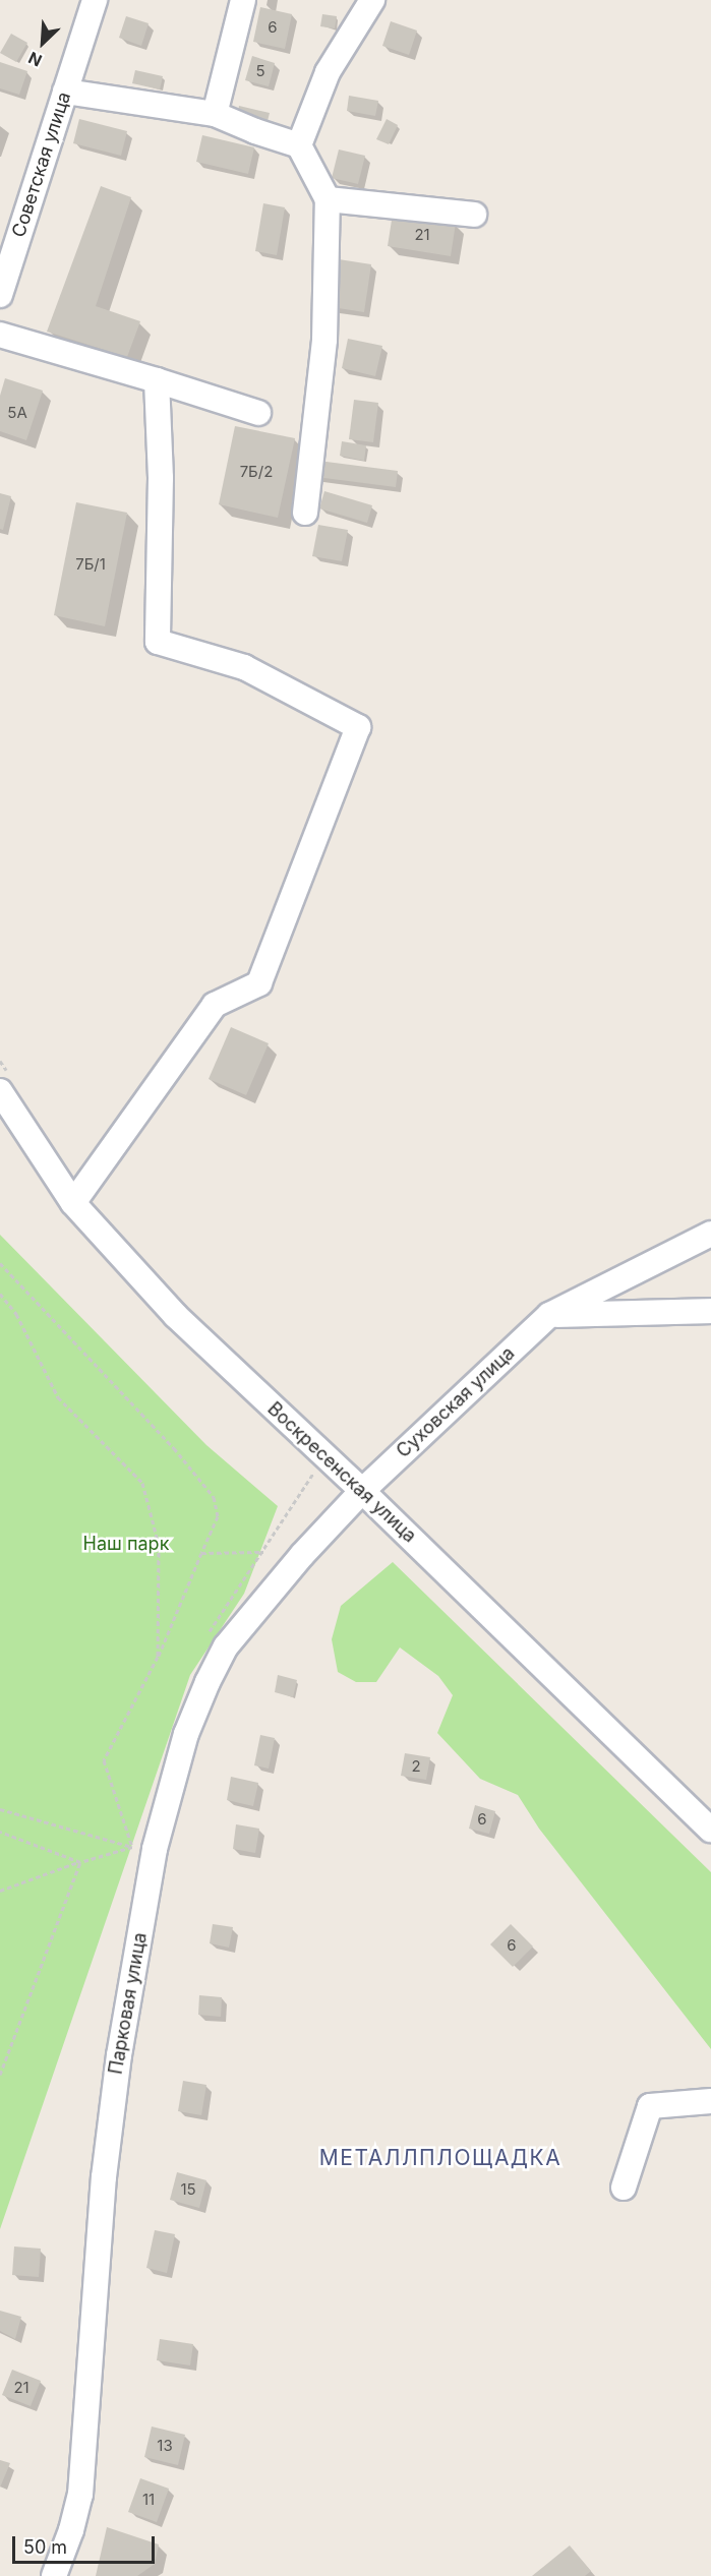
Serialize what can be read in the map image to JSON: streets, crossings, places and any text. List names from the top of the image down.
{
  "streets": {
    "street": [
      "Советская улица",
      "Суховская улица",
      "Воскресенская улица",
      "Парковая улица"
    ]
  },
  "crossings": [
    ["Суховская улица", "Воскресенская улица"],
    ["Суховская улица", "Парковая улица"],
    ["Воскресенская улица", "Парковая улица"]
  ],
  "districts": ["МЕТАЛЛПЛОЩАДКА"],
  "parks": ["Наш парк"],
  "house_numbers": [
    "6",
    "5",
    "21",
    "5А",
    "7Б/2",
    "7Б/1",
    "2",
    "6",
    "6",
    "15",
    "21",
    "13",
    "11"
  ],
  "scale_bar": "50 m",
  "north": "bottom left"
}
